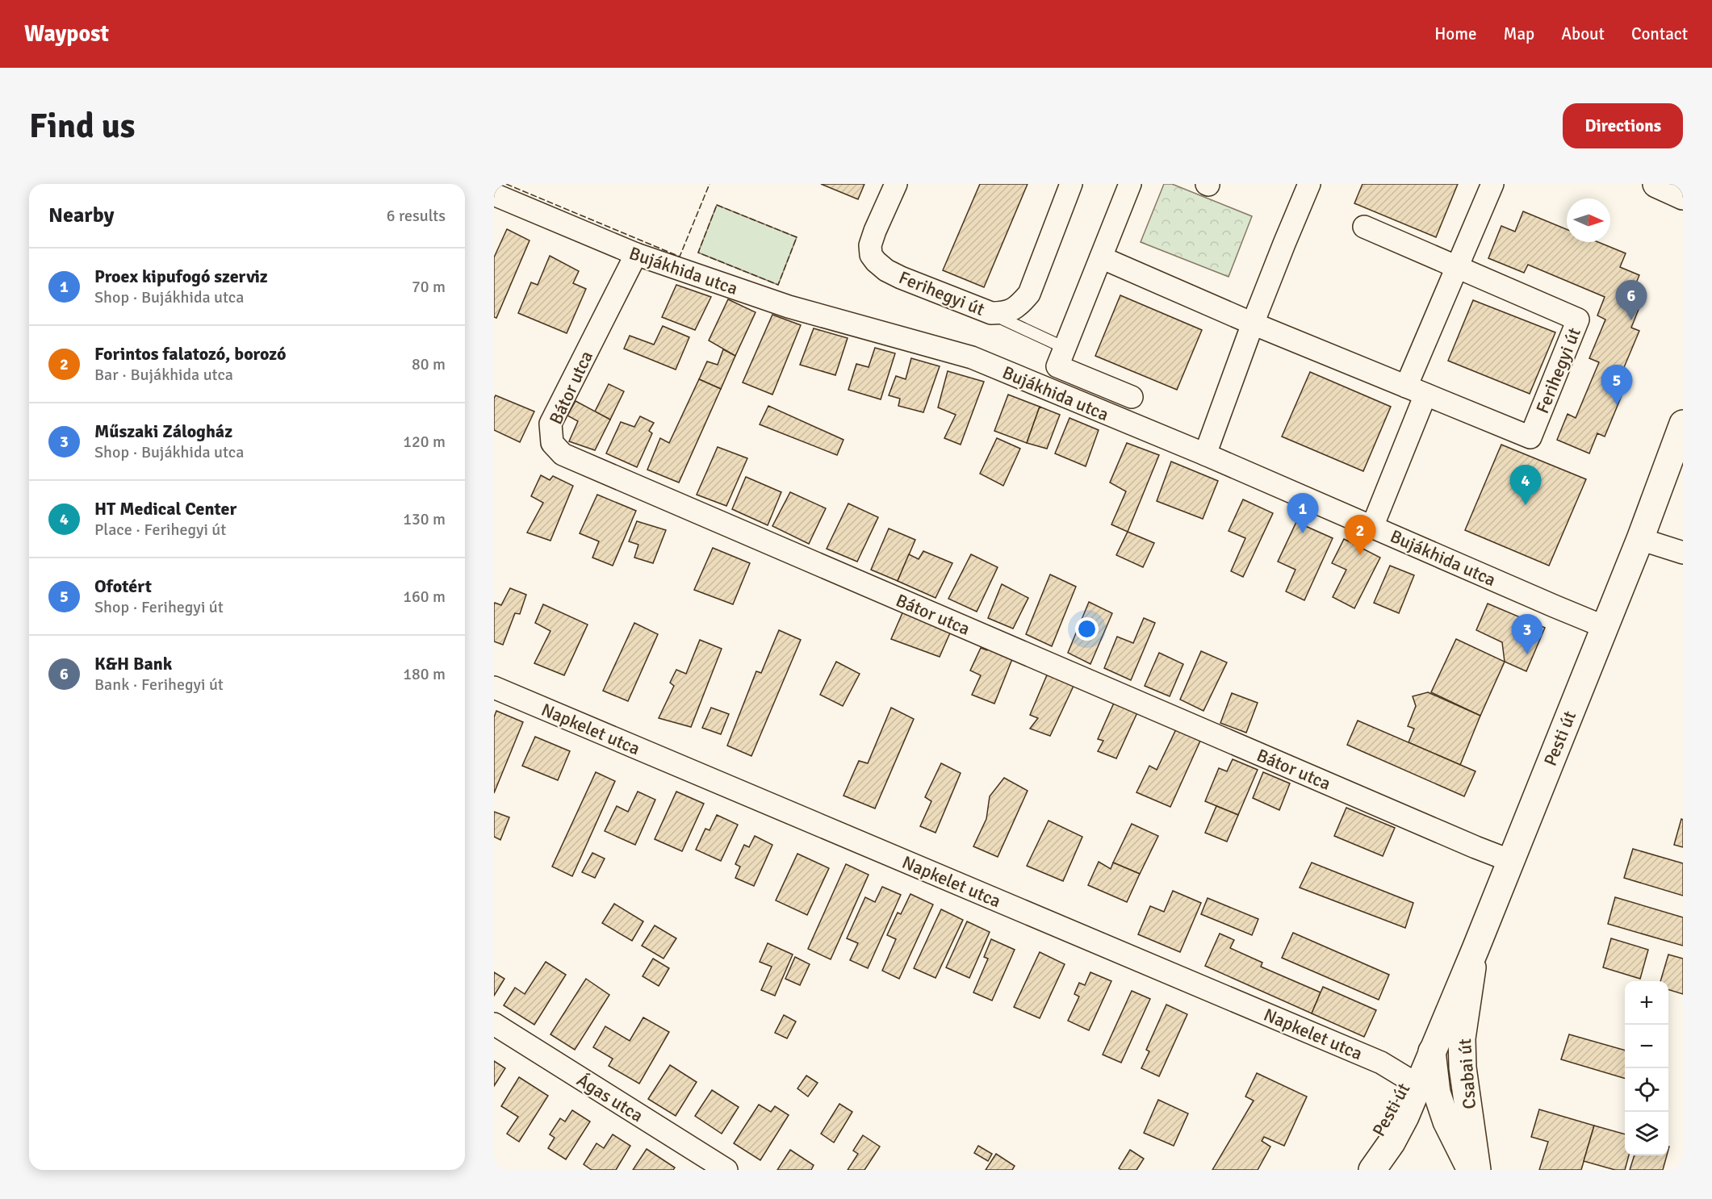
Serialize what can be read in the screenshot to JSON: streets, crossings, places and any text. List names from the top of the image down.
{
  "streets": {
    "main road": ["Pesti út", "Csabai út"],
    "street": [
      "Bujákhida utca",
      "Ferihegyi út",
      "Bátor utca",
      "Napkelet utca",
      "Ágas utca"
    ]
  },
  "crossings": [
    ["Bujákhida utca", "Bátor utca"],
    ["Bujákhida utca", "Pesti út"],
    ["Bátor utca", "Pesti út"],
    ["Napkelet utca", "Pesti út"],
    ["Pesti út", "Csabai út"]
  ],
  "north": "right",
  "page": {
    "header": "Waypost",
    "nav": [
      "Home",
      "Map",
      "About",
      "Contact"
    ],
    "buttons": "Directions",
    "title": "Find us",
    "heading": ["Nearby", "6 results"],
    "list": [
      {
        "mark": "1",
        "name": "Proex kipufogó szerviz",
        "note": "Shop · Bujákhida utca",
        "value": "70 m"
      },
      {
        "mark": "2",
        "name": "Forintos falatozó, borozó",
        "note": "Bar · Bujákhida utca",
        "value": "80 m"
      },
      {
        "mark": "3",
        "name": "Műszaki Zálogház",
        "note": "Shop · Bujákhida utca",
        "value": "120 m"
      },
      {
        "mark": "4",
        "name": "HT Medical Center",
        "note": "Place · Ferihegyi út",
        "value": "130 m"
      },
      {
        "mark": "5",
        "name": "Ofotért",
        "note": "Shop · Ferihegyi út",
        "value": "160 m"
      },
      {
        "mark": "6",
        "name": "K&H Bank",
        "note": "Bank · Ferihegyi út",
        "value": "180 m"
      }
    ],
    "pins": [
      "6",
      "5",
      "4",
      "1",
      "2",
      "3"
    ],
    "map_buttons": ["+", "−"]
  }
}
